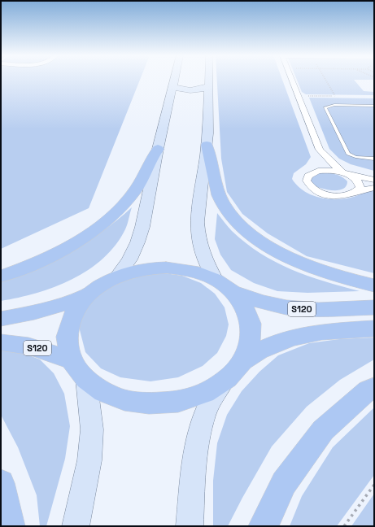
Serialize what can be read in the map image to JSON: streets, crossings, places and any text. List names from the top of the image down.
{
  "streets": {
    "main road": ["S120"]
  }
}
